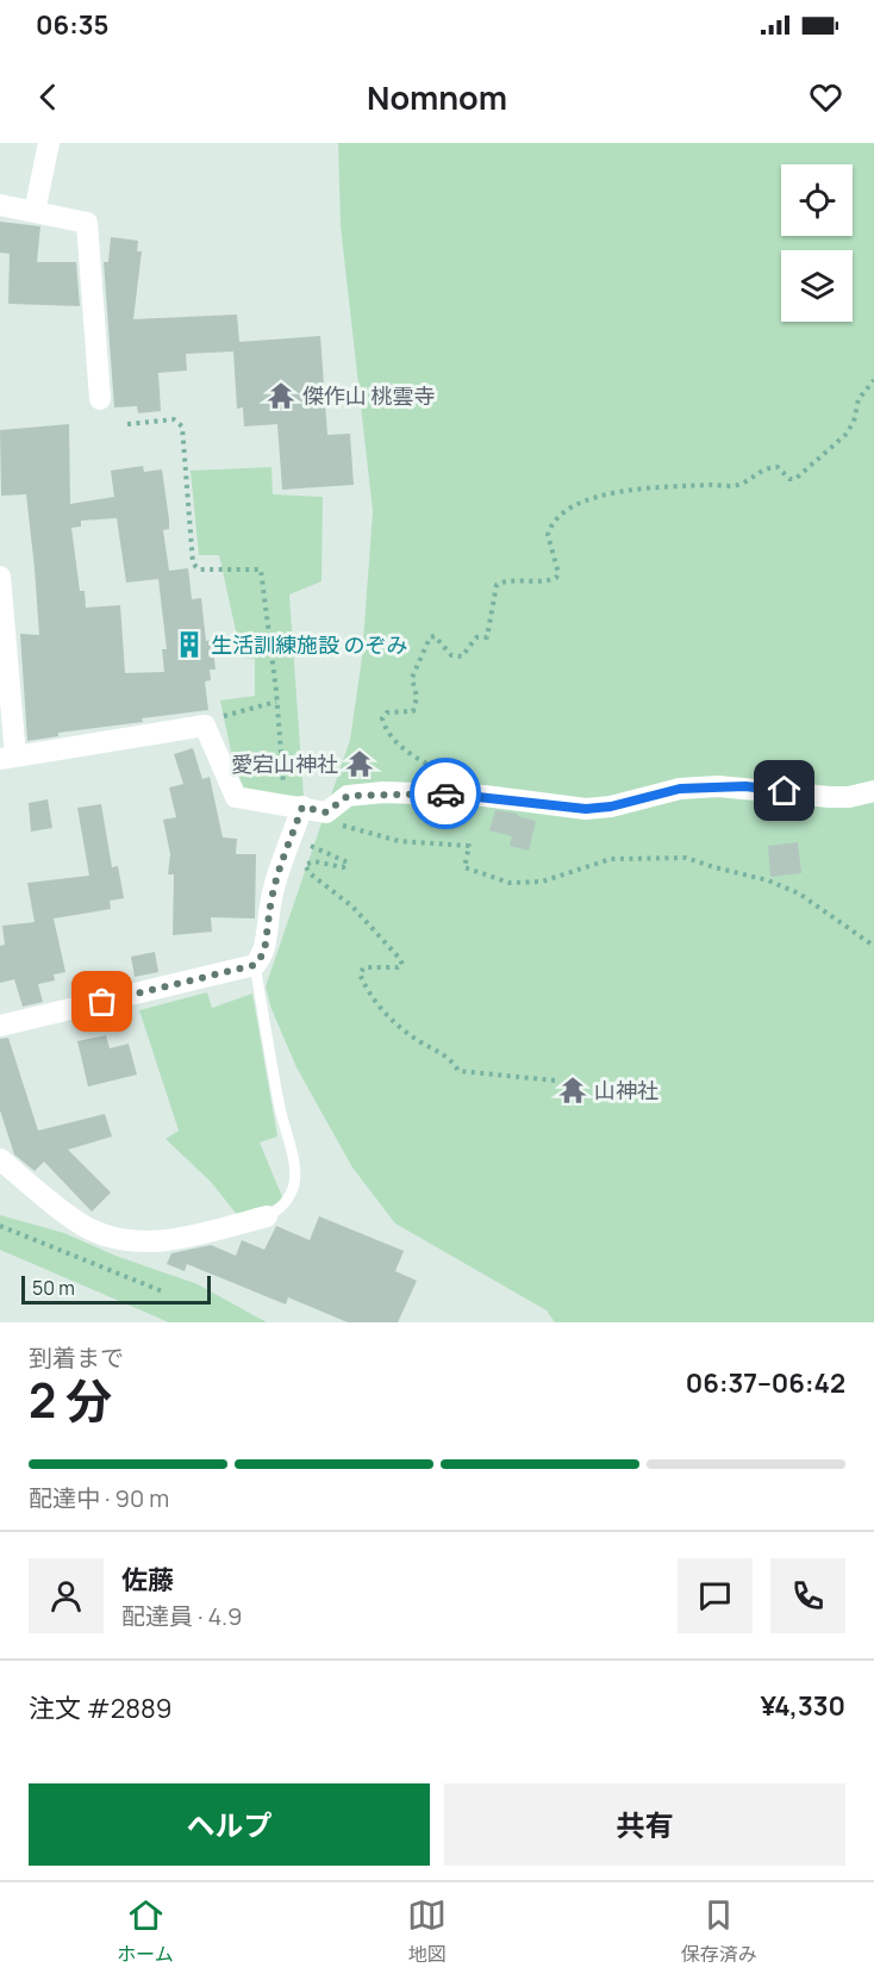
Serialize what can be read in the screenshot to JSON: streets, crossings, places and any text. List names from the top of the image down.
{
  "places": {
    "temple": ["傑作山 桃雲寺", "愛宕山神社", "山神社"],
    "building": ["生活訓練施設 のぞみ"]
  },
  "scale_bar": "50 m",
  "page": {
    "status": "06:35",
    "header": "Nomnom",
    "scale": "50 m",
    "heading": ["2 分", "到着まで", "06:37–06:42"],
    "panel": [
      "佐藤",
      "配達員 · 4.9",
      "注文 #2889",
      "¥4,330"
    ],
    "bar": "配達中 · 90 m",
    "buttons": ["ヘルプ", "共有"],
    "tabs": ["ホーム", "地図", "保存済み"]
  }
}
